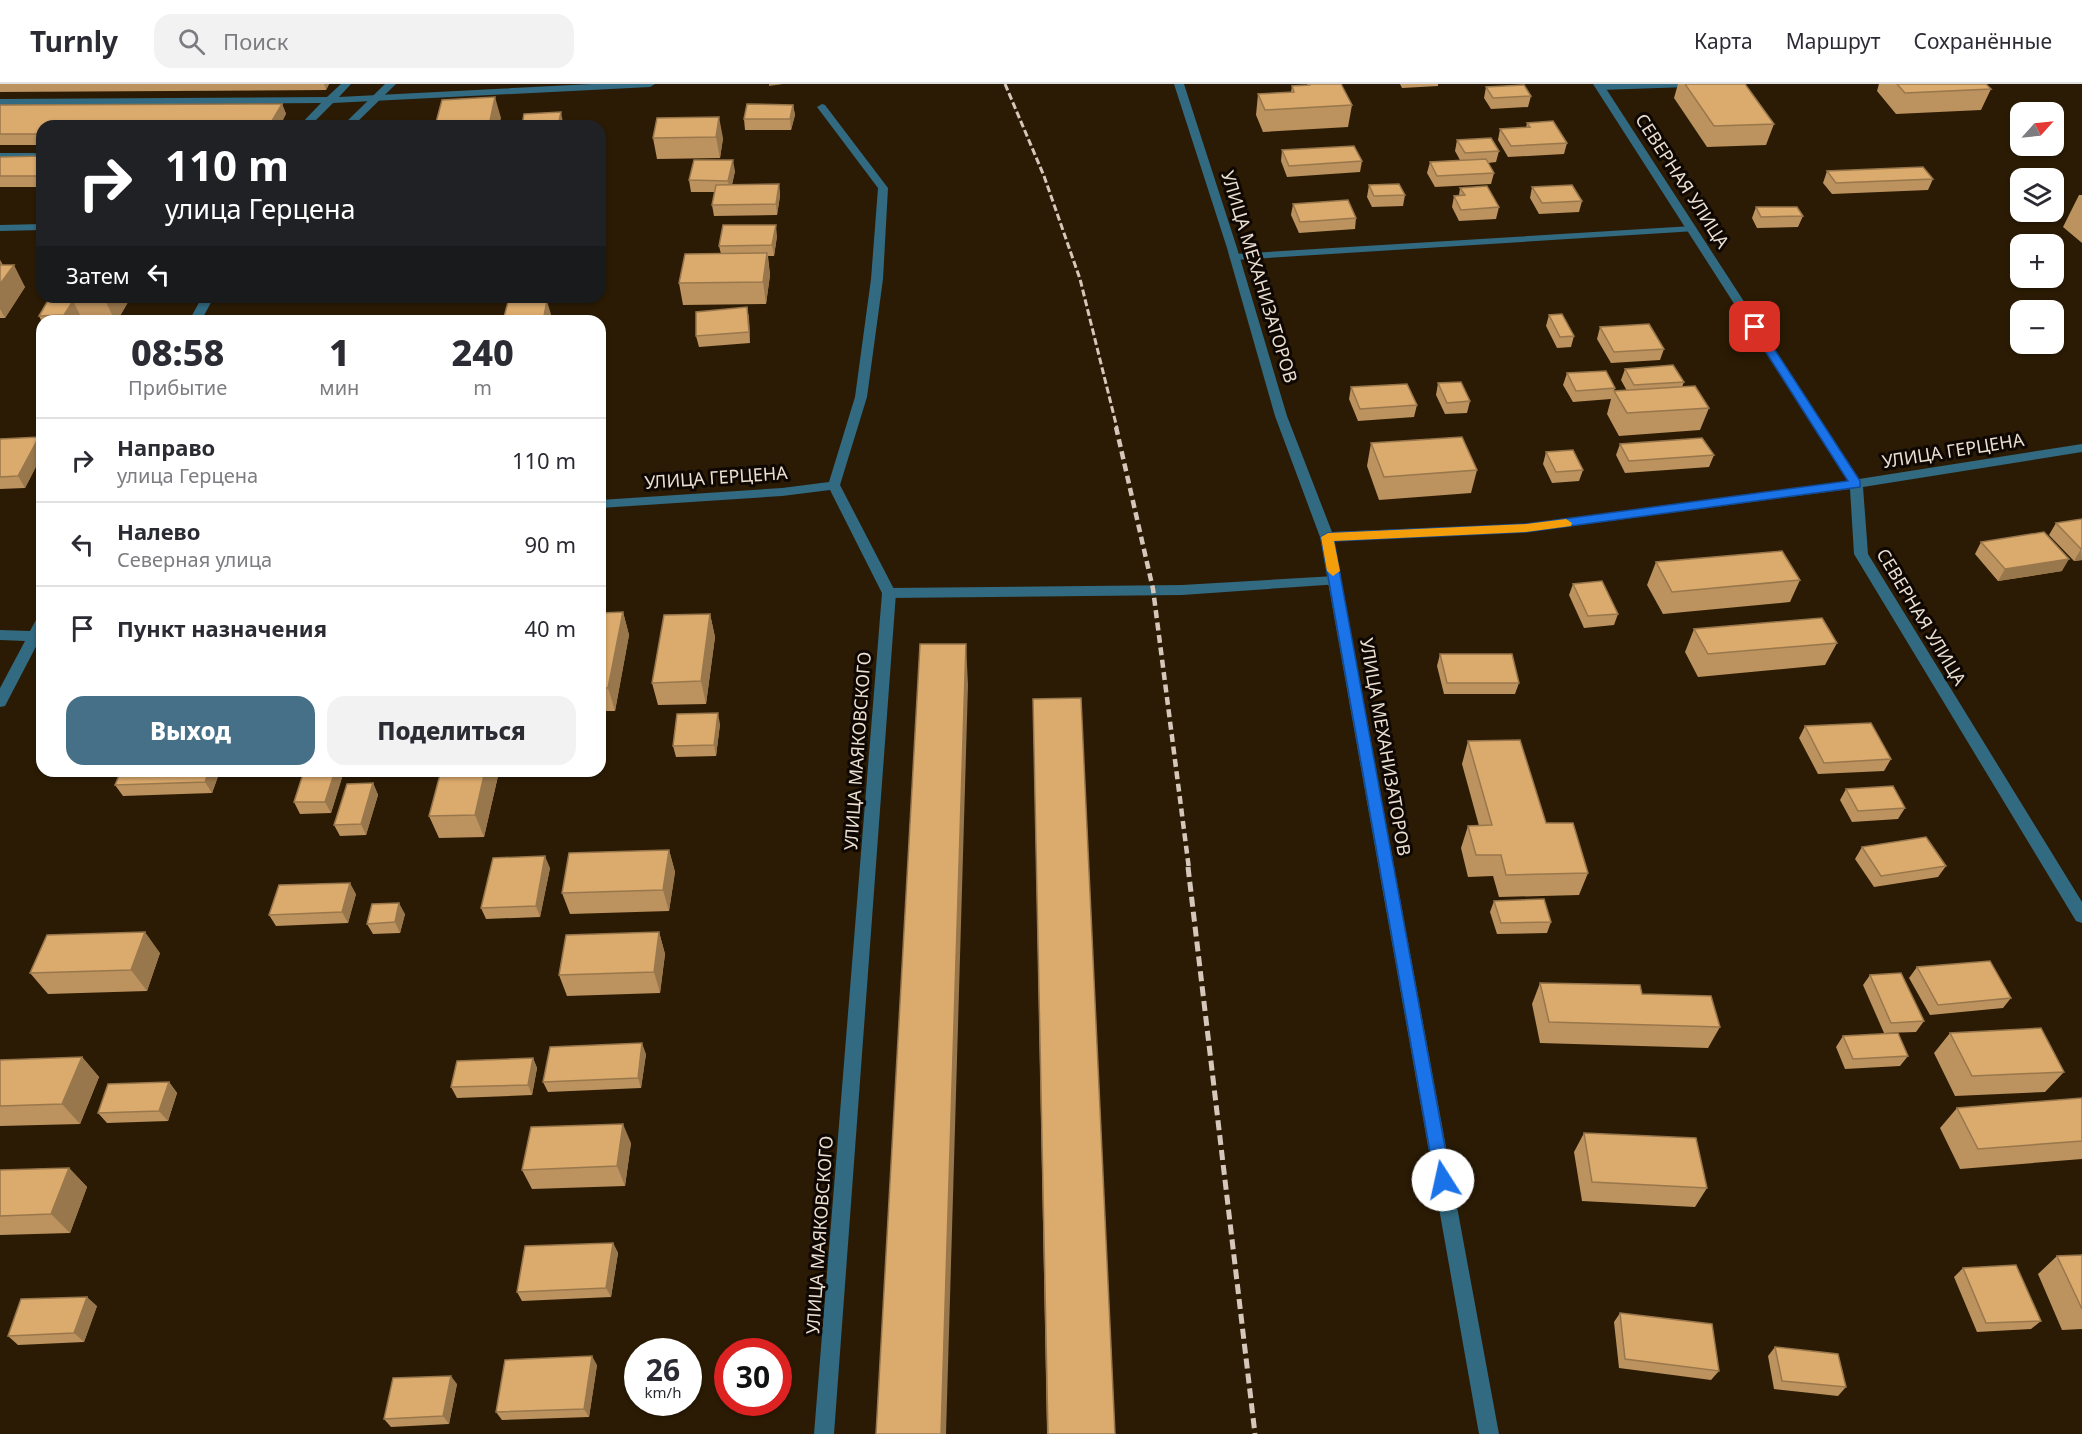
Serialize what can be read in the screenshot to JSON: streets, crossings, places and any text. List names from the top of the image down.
{
  "streets": {
    "street": [
      "СЕВЕРНАЯ УЛИЦА",
      "УЛИЦА МЕХАНИЗАТОРОВ",
      "УЛИЦА ГЕРЦЕНА",
      "УЛИЦА МАЯКОВСКОГО"
    ]
  },
  "crossings": [
    ["СЕВЕРНАЯ УЛИЦА", "УЛИЦА ГЕРЦЕНА"],
    ["УЛИЦА МЕХАНИЗАТОРОВ", "УЛИЦА ГЕРЦЕНА"]
  ],
  "north": "top right",
  "page": {
    "header": "Turnly",
    "search": "Поиск",
    "nav": ["Карта", "Маршрут", "Сохранённые"],
    "map_buttons": ["+", "−"],
    "turn": ["110 m", "улица Герцена"],
    "then": "Затем",
    "eta": [
      "08:58",
      "Прибытие",
      "1",
      "мин",
      "240",
      "m"
    ],
    "list": [
      {
        "name": "Направо",
        "note": "улица Герцена",
        "value": "110 m"
      },
      {
        "name": "Налево",
        "note": "Северная улица",
        "value": "90 m"
      },
      {
        "name": "Пункт назначения",
        "value": "40 m"
      }
    ],
    "buttons": ["Выход", "Поделиться"],
    "speed": "26 km/h",
    "limit": "30"
  }
}
